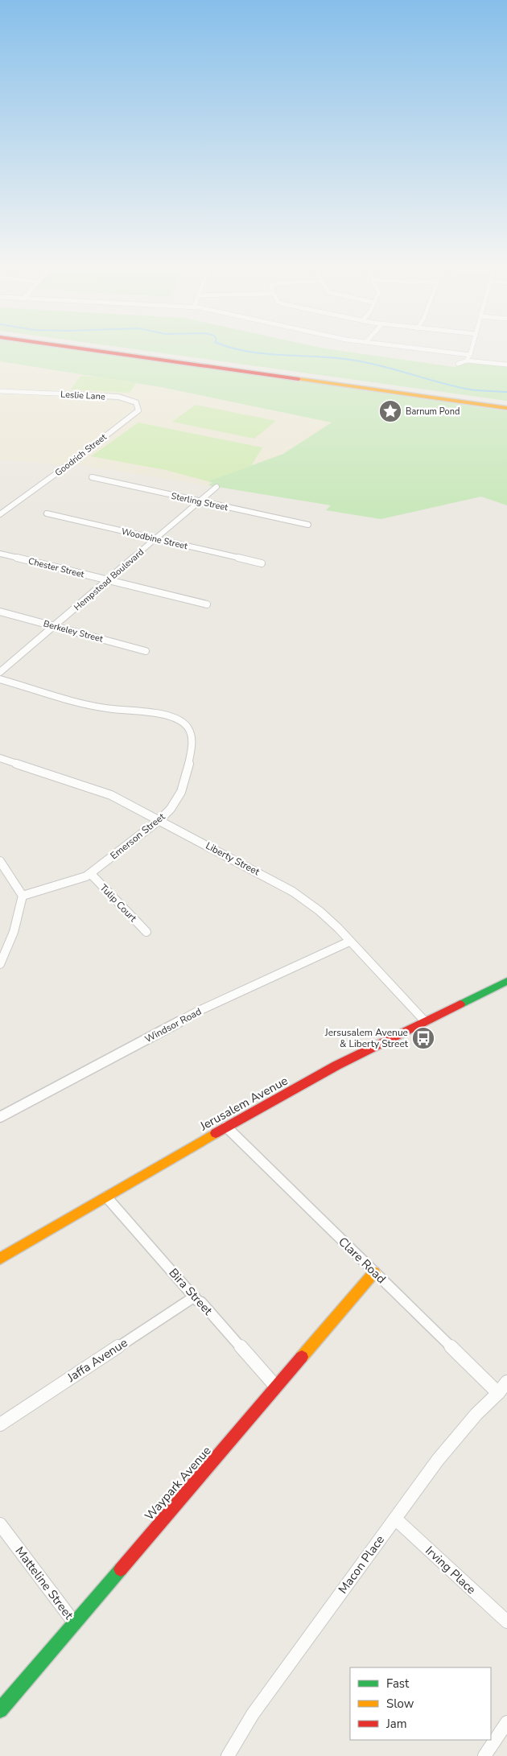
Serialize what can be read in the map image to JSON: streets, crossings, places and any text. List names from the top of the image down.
{
  "streets": {
    "main road": ["Jerusalem Avenue", "Waypark Avenue"],
    "street": [
      "Leslie Lane",
      "Goodrich Street",
      "Sterling Street",
      "Woodbine Street",
      "Chester Street",
      "Hempstead Boulevard",
      "Berkeley Street",
      "Emerson Street",
      "Liberty Street",
      "Tulip Court",
      "Windsor Road",
      "Clare Road",
      "Bira Street",
      "Jaffa Avenue",
      "Macon Place",
      "Irving Place",
      "Matteline Street"
    ]
  },
  "crossings": [
    ["Leslie Lane", "Goodrich Street"],
    ["Sterling Street", "Hempstead Boulevard"],
    ["Woodbine Street", "Hempstead Boulevard"],
    ["Chester Street", "Hempstead Boulevard"],
    ["Hempstead Boulevard", "Berkeley Street"],
    ["Emerson Street", "Liberty Street"],
    ["Emerson Street", "Tulip Court"],
    ["Liberty Street", "Windsor Road"],
    ["Liberty Street", "Jerusalem Avenue"],
    ["Jerusalem Avenue", "Clare Road"],
    ["Jerusalem Avenue", "Bira Street"],
    ["Clare Road", "Waypark Avenue"],
    ["Clare Road", "Macon Place"],
    ["Bira Street", "Jaffa Avenue"],
    ["Bira Street", "Waypark Avenue"],
    ["Waypark Avenue", "Matteline Street"],
    ["Macon Place", "Irving Place"]
  ],
  "places": {
    "place": ["Barnum Pond"],
    "bus stop": ["Jersusalem Avenue & Liberty Street"]
  },
  "legend": ["Fast", "Slow", "Jam"]
}
